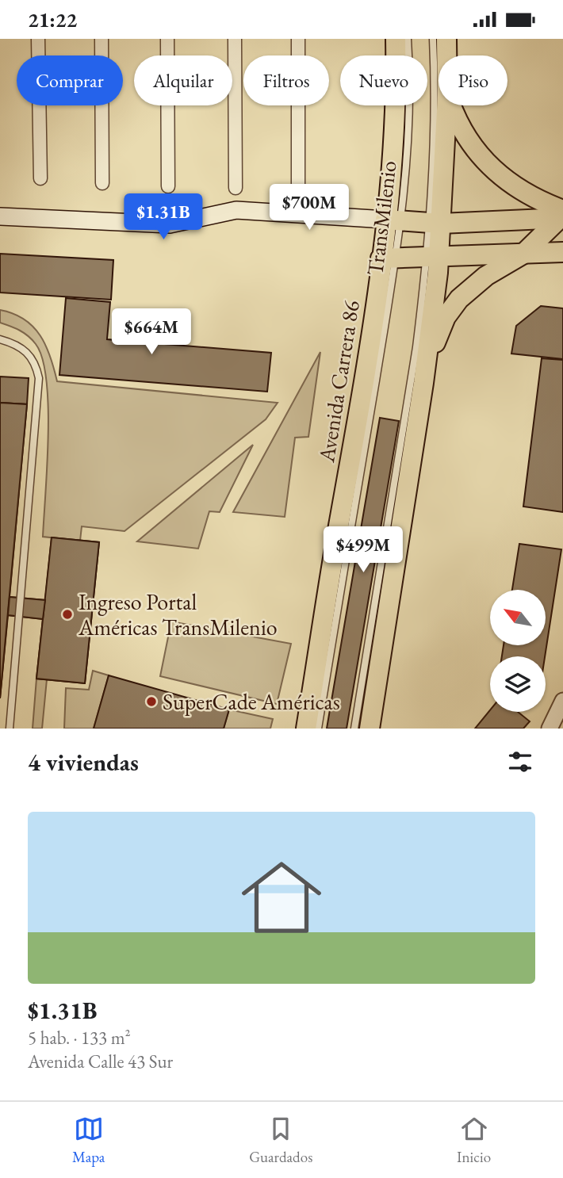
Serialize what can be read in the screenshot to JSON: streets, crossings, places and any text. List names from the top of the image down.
{
  "streets": {
    "main road": ["Avenida Carrera 86"],
    "lane": ["TransMilenio"]
  },
  "crossings": [
    ["TransMilenio", "Avenida Carrera 86"]
  ],
  "places": ["Ingreso Portal Américas TransMilenio", "SuperCade Américas"],
  "north": "top left",
  "page": {
    "status": "21:22",
    "chip": [
      "Comprar",
      "Alquilar",
      "Filtros",
      "Nuevo",
      "Piso"
    ],
    "price": [
      "$700M",
      "$1.31B",
      "$664M",
      "$499M"
    ],
    "heading": "4 viviendas",
    "list": [
      {
        "name": "$1.31B",
        "note": "5 hab. · 133 m² · Avenida Calle 43 Sur"
      }
    ],
    "tabs": ["Mapa", "Guardados", "Inicio"]
  }
}
